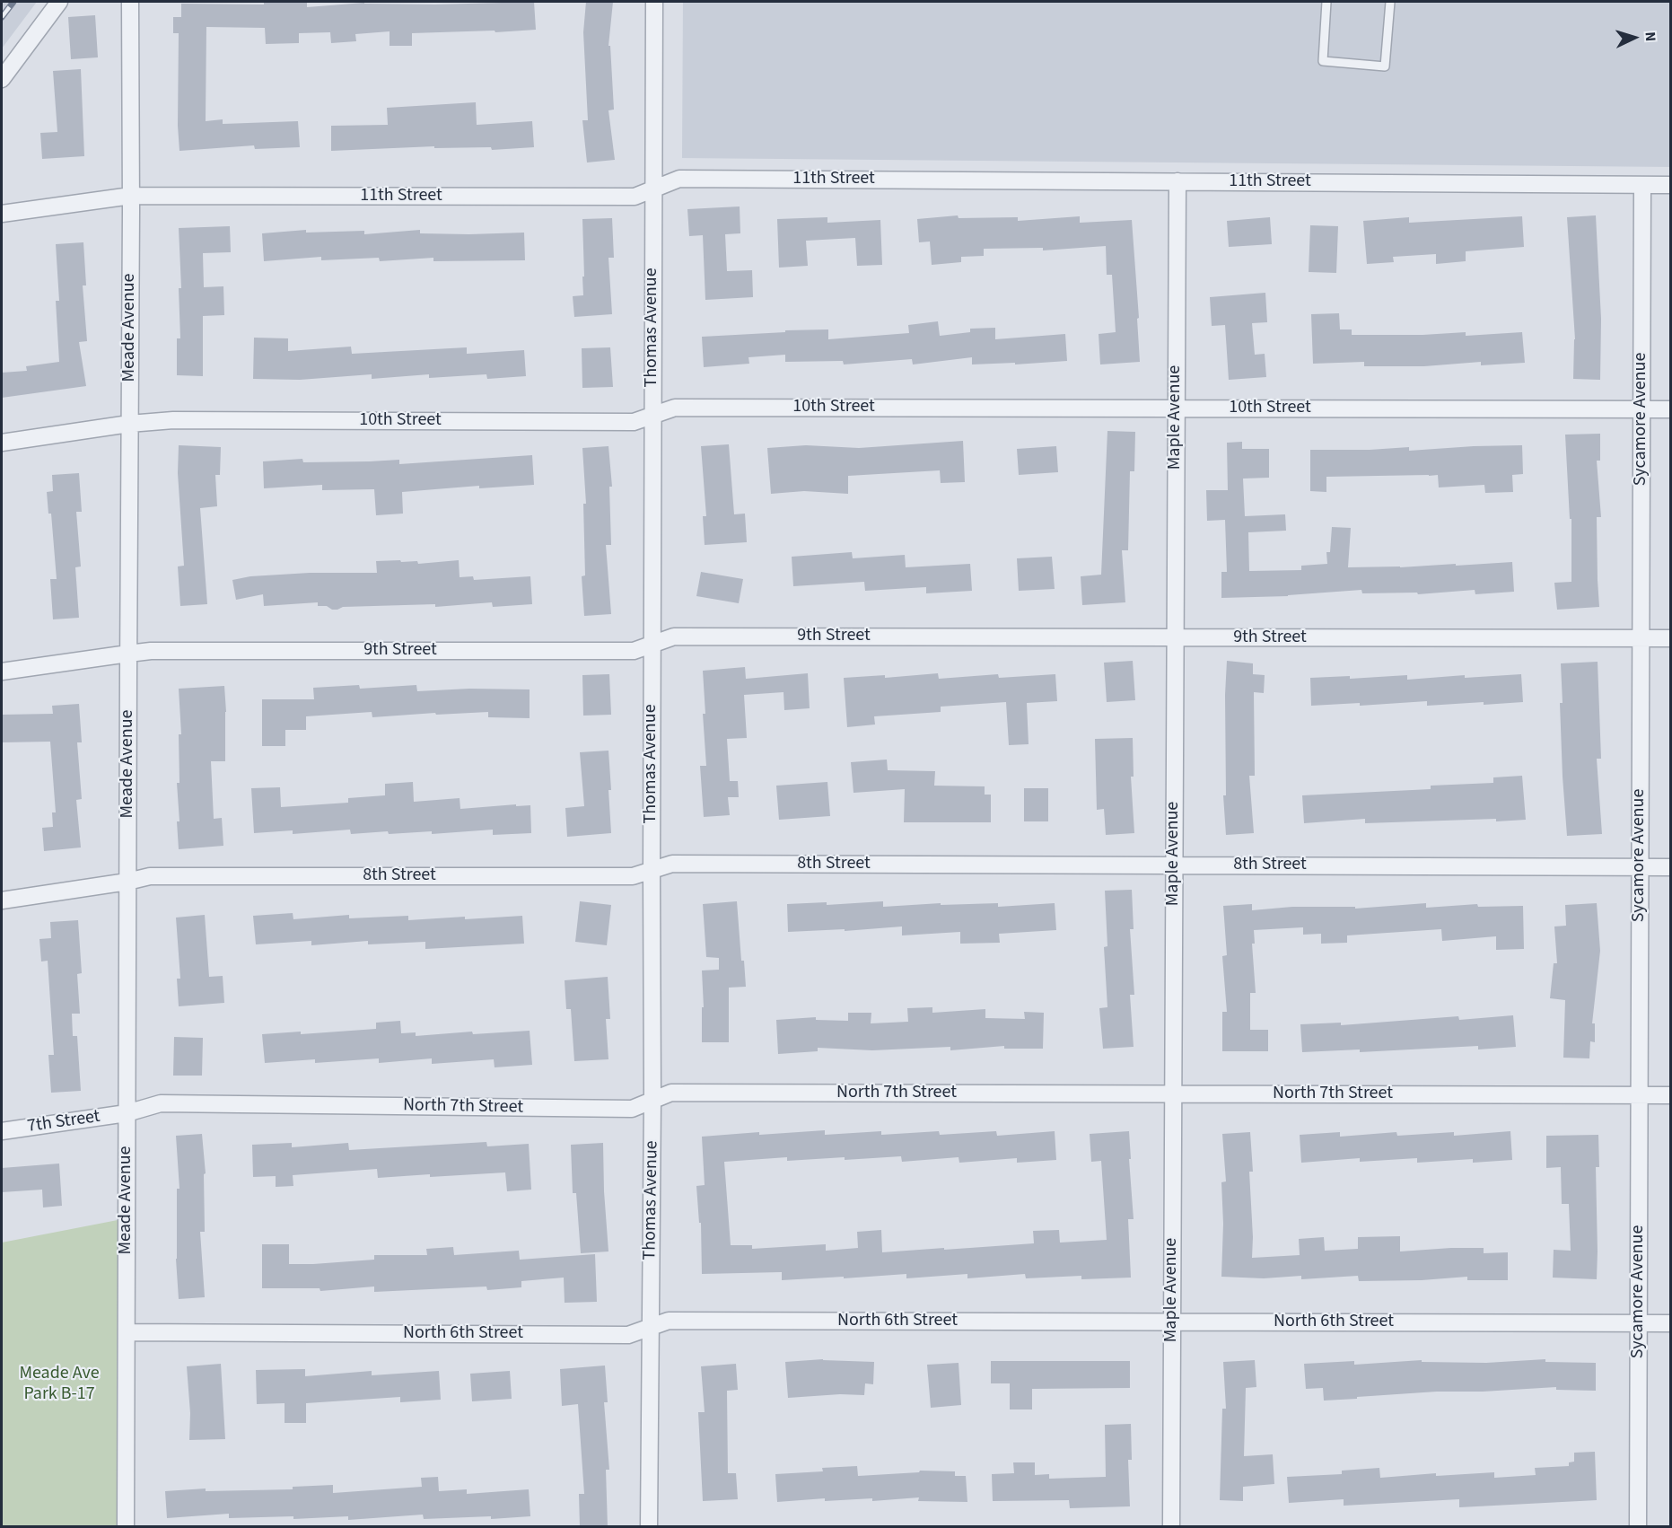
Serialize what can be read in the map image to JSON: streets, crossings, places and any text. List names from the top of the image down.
{
  "streets": {
    "street": [
      "11th Street",
      "Meade Avenue",
      "Thomas Avenue",
      "10th Street",
      "Maple Avenue",
      "Sycamore Avenue",
      "9th Street",
      "8th Street",
      "North 7th Street",
      "7th Street",
      "North 6th Street"
    ]
  },
  "crossings": [
    ["11th Street", "Meade Avenue"],
    ["11th Street", "Thomas Avenue"],
    ["11th Street", "Maple Avenue"],
    ["11th Street", "Sycamore Avenue"],
    ["Meade Avenue", "10th Street"],
    ["Meade Avenue", "9th Street"],
    ["Meade Avenue", "8th Street"],
    ["Meade Avenue", "North 7th Street"],
    ["Meade Avenue", "7th Street"],
    ["Meade Avenue", "North 6th Street"],
    ["Thomas Avenue", "10th Street"],
    ["Thomas Avenue", "9th Street"],
    ["Thomas Avenue", "8th Street"],
    ["Thomas Avenue", "North 7th Street"],
    ["Thomas Avenue", "North 6th Street"],
    ["10th Street", "Maple Avenue"],
    ["10th Street", "Sycamore Avenue"],
    ["Maple Avenue", "9th Street"],
    ["Maple Avenue", "8th Street"],
    ["Maple Avenue", "North 7th Street"],
    ["Maple Avenue", "North 6th Street"],
    ["Sycamore Avenue", "9th Street"],
    ["Sycamore Avenue", "8th Street"],
    ["Sycamore Avenue", "North 7th Street"],
    ["Sycamore Avenue", "North 6th Street"],
    ["North 7th Street", "7th Street"]
  ],
  "parks": ["Meade Ave Park B-17"],
  "north": "right"
}
